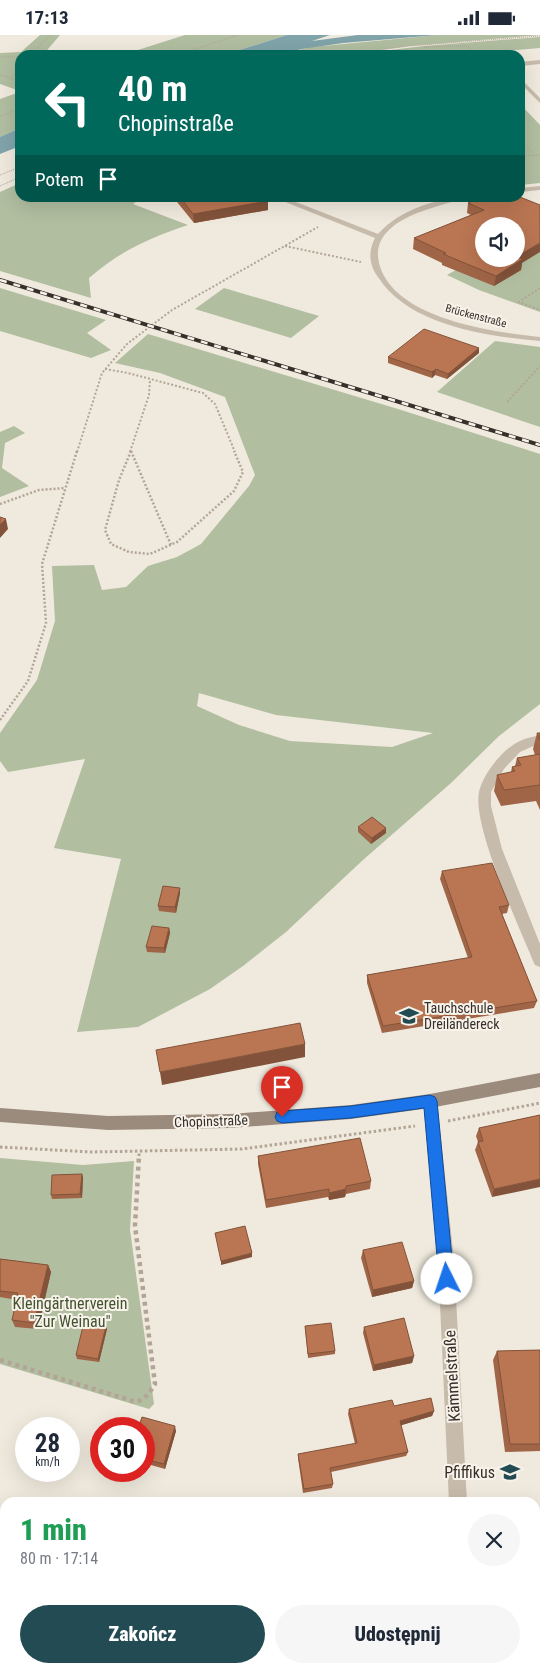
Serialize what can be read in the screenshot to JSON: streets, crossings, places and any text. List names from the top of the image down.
{
  "streets": {
    "main road": ["Chopinstraße"],
    "street": ["Brückenstraße", "Kämmelstraße"]
  },
  "crossings": [
    ["Chopinstraße", "Kämmelstraße"]
  ],
  "parks": ["Kleingärtnerverein \"Zur Weinau\""],
  "places": {
    "school or university": ["Tauchschule Dreiländereck", "Pfiffikus"]
  },
  "page": {
    "status": "17:13",
    "turn": ["40 m", "Chopinstraße"],
    "then": "Potem",
    "speed": "28 km/h",
    "limit": "30",
    "heading": ["1 min", "80 m · 17:14"],
    "buttons": ["Zakończ", "Udostępnij"]
  }
}
